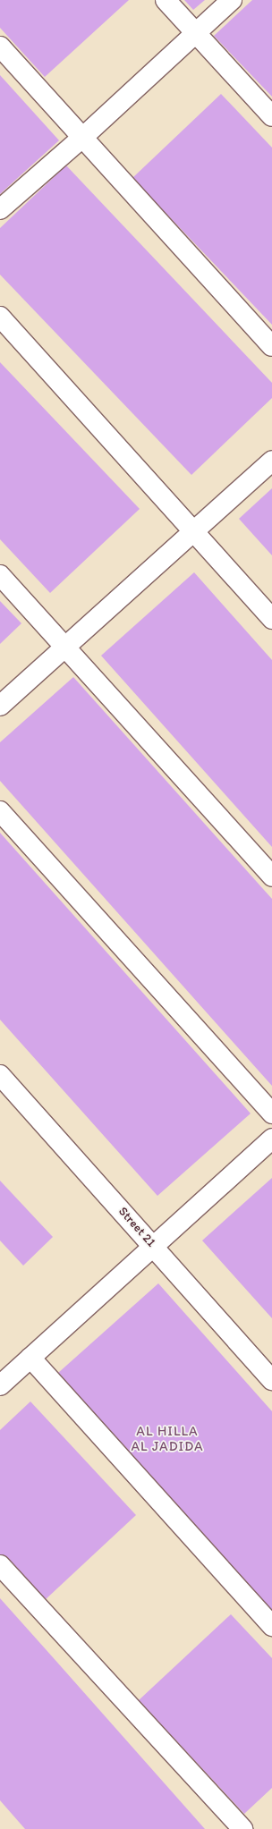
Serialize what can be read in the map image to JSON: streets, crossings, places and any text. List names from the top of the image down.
{
  "streets": {
    "street": ["Street 21"]
  },
  "districts": ["AL HILLA AL JADIDA"]
}
